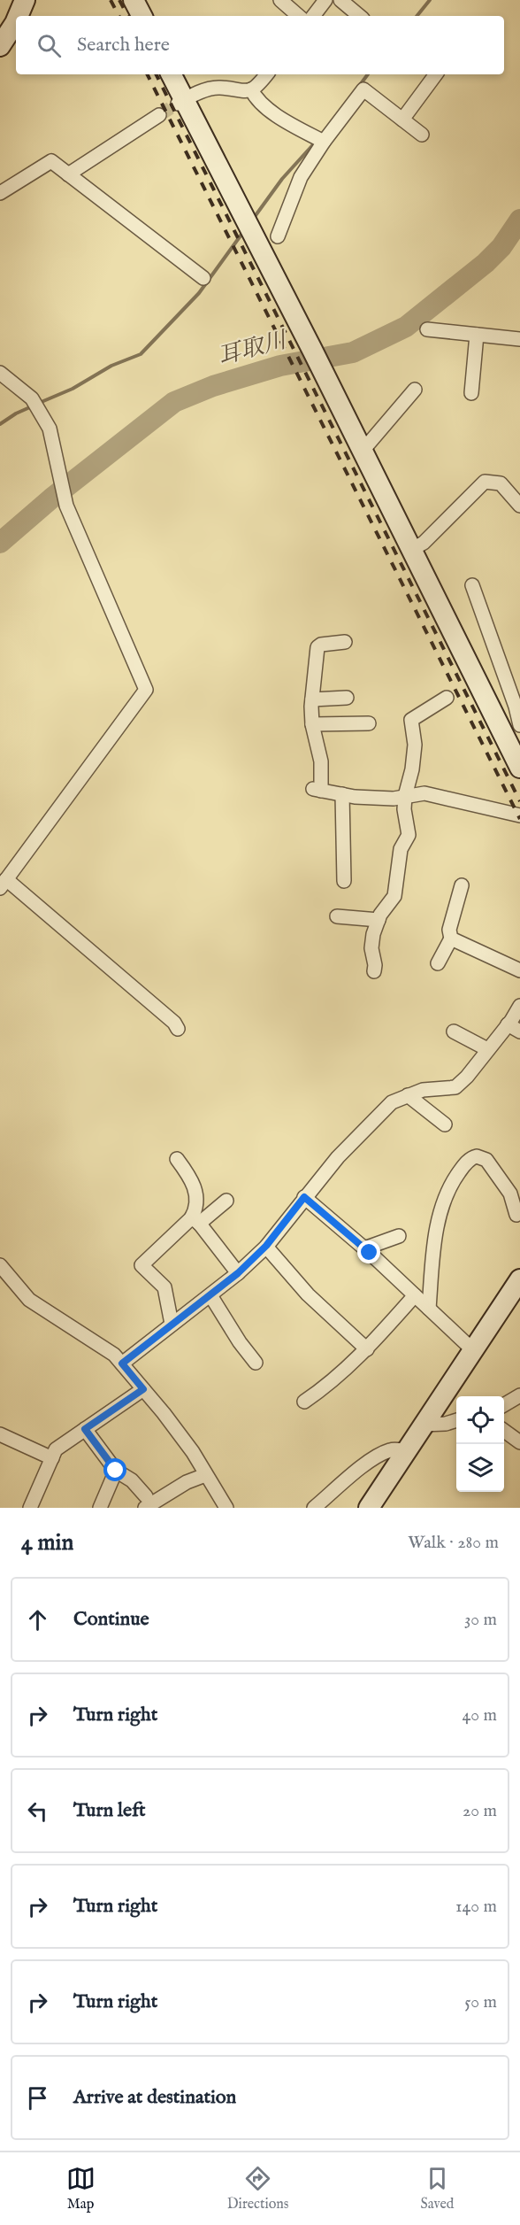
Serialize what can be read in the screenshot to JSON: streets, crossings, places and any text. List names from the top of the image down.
{
  "water": ["耳取川"],
  "page": {
    "search": "Search here",
    "heading": ["4 min", "Walk · 280 m"],
    "list": [
      ["Continue", "30 m"],
      ["Turn right", "40 m"],
      ["Turn left", "20 m"],
      ["Turn right", "140 m"],
      ["Turn right", "50 m"],
      "Arrive at destination"
    ],
    "nav": ["Map", "Directions", "Saved"]
  }
}
